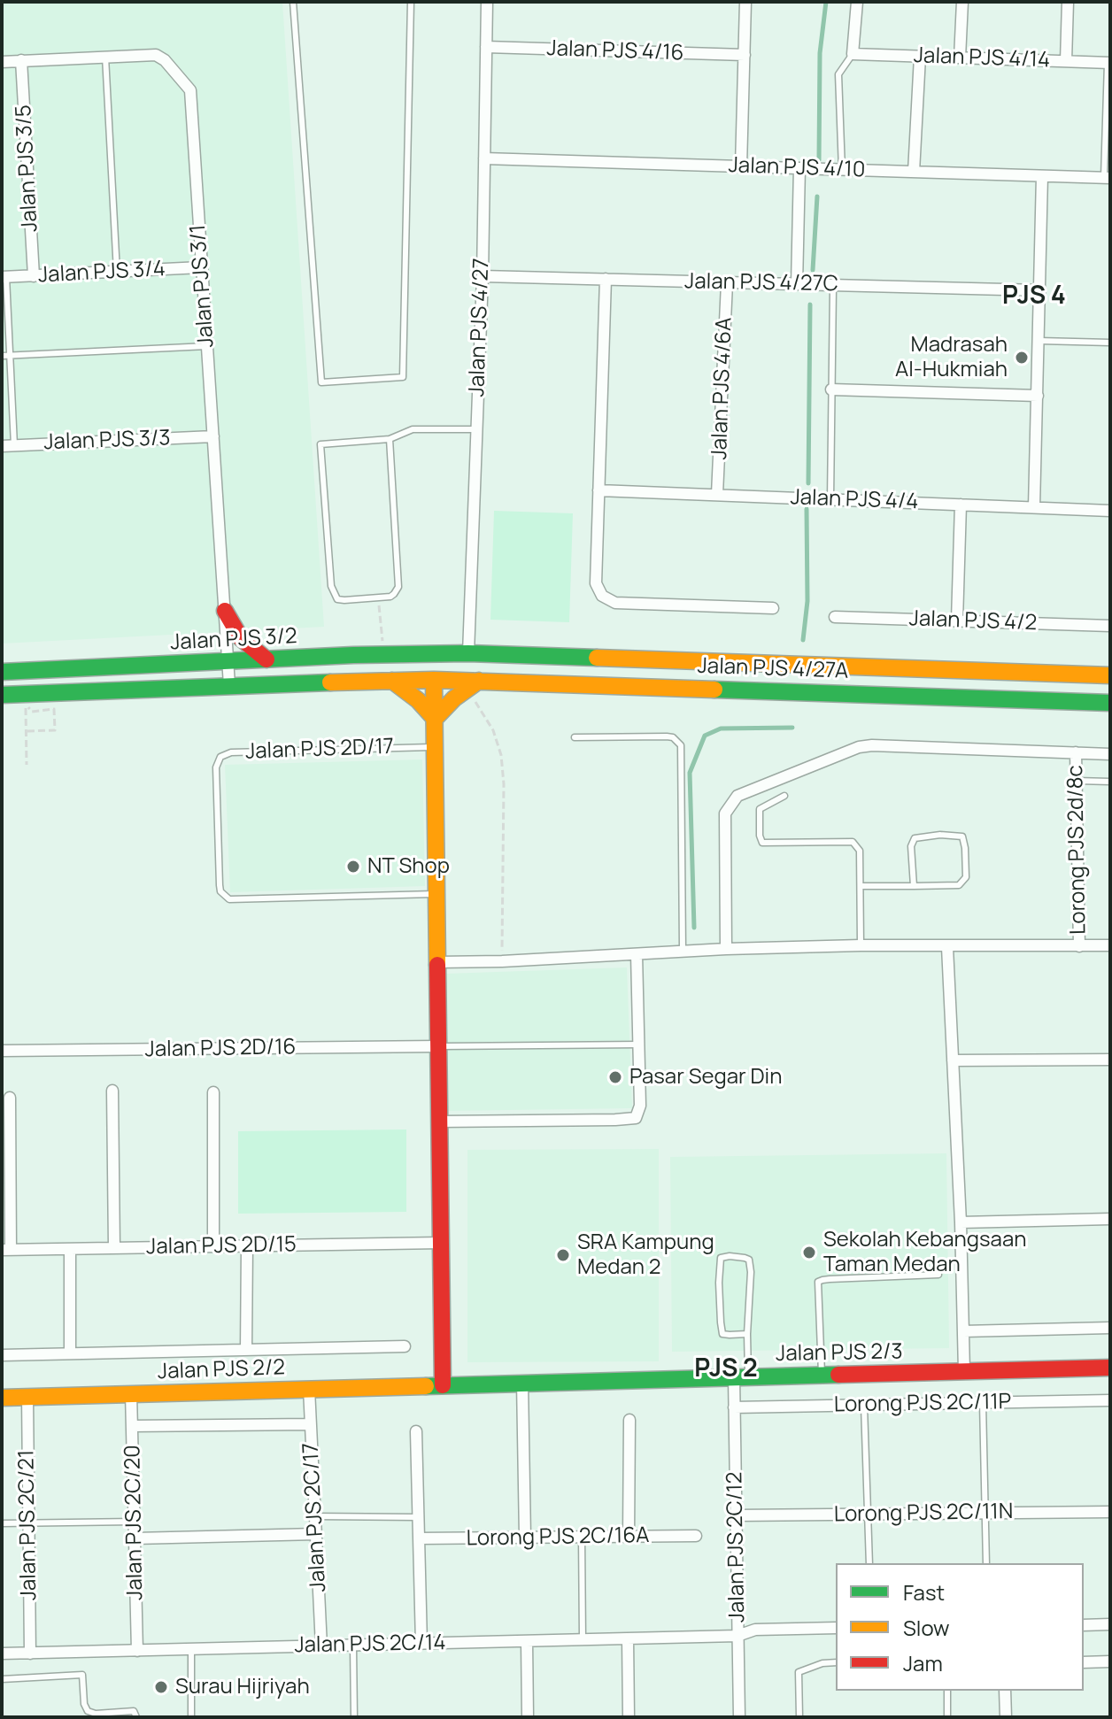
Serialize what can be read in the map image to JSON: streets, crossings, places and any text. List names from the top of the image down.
{
  "streets": {
    "main road": [
      "Jalan PJS 3/2",
      "Jalan PJS 4/27A",
      "Jalan PJS 2/3",
      "Jalan PJS 2/2"
    ],
    "street": [
      "Jalan PJS 4/16",
      "Jalan PJS 4/14",
      "Jalan PJS 3/5",
      "Jalan PJS 4/10",
      "Jalan PJS 3/4",
      "Jalan PJS 4/27C",
      "Jalan PJS 3/1",
      "Jalan PJS 4/27",
      "Jalan PJS 4/6A",
      "Jalan PJS 3/3",
      "Jalan PJS 4/4",
      "Jalan PJS 4/2",
      "Lorong PJS 2d/8c",
      "Jalan PJS 2D/16",
      "Jalan PJS 2D/15",
      "Lorong PJS 2C/11P",
      "Lorong PJS 2C/11N",
      "Jalan PJS 2C/17",
      "Jalan PJS 2C/20",
      "Jalan PJS 2C/21",
      "Lorong PJS 2C/16A",
      "Jalan PJS 2C/12",
      "Jalan PJS 2C/14"
    ],
    "lane": ["Jalan PJS 2D/17"]
  },
  "crossings": [
    ["Jalan PJS 4/16", "Jalan PJS 4/27"],
    ["Jalan PJS 3/5", "Jalan PJS 3/4"],
    ["Jalan PJS 3/5", "Jalan PJS 3/1"],
    ["Jalan PJS 4/10", "Jalan PJS 4/27"],
    ["Jalan PJS 3/4", "Jalan PJS 3/1"],
    ["Jalan PJS 4/27C", "Jalan PJS 4/27"],
    ["Jalan PJS 4/27C", "Jalan PJS 4/6A"],
    ["Jalan PJS 3/1", "Jalan PJS 3/3"],
    ["Jalan PJS 3/1", "Jalan PJS 3/2"],
    ["Jalan PJS 4/27", "Jalan PJS 3/2"],
    ["Jalan PJS 4/27", "Jalan PJS 4/27A"],
    ["Jalan PJS 4/6A", "Jalan PJS 4/4"],
    ["Jalan PJS 3/2", "Jalan PJS 4/27A"],
    ["Jalan PJS 2/3", "Jalan PJS 2/2"],
    ["Jalan PJS 2/3", "Jalan PJS 2C/12"],
    ["Jalan PJS 2/2", "Jalan PJS 2C/17"],
    ["Jalan PJS 2/2", "Jalan PJS 2C/20"],
    ["Jalan PJS 2/2", "Jalan PJS 2C/21"],
    ["Lorong PJS 2C/11P", "Jalan PJS 2C/12"],
    ["Lorong PJS 2C/11N", "Jalan PJS 2C/12"],
    ["Jalan PJS 2C/17", "Jalan PJS 2C/14"],
    ["Jalan PJS 2C/20", "Jalan PJS 2C/14"],
    ["Jalan PJS 2C/21", "Jalan PJS 2C/14"],
    ["Jalan PJS 2C/12", "Jalan PJS 2C/14"]
  ],
  "districts": ["PJS 4", "PJS 2"],
  "places": [
    "Madrasah Al-Hukmiah",
    "NT Shop",
    "Pasar Segar Din",
    "Sekolah Kebangsaan Taman Medan",
    "SRA Kampung Medan 2",
    "Surau Hijriyah"
  ],
  "legend": ["Fast", "Slow", "Jam"]
}
